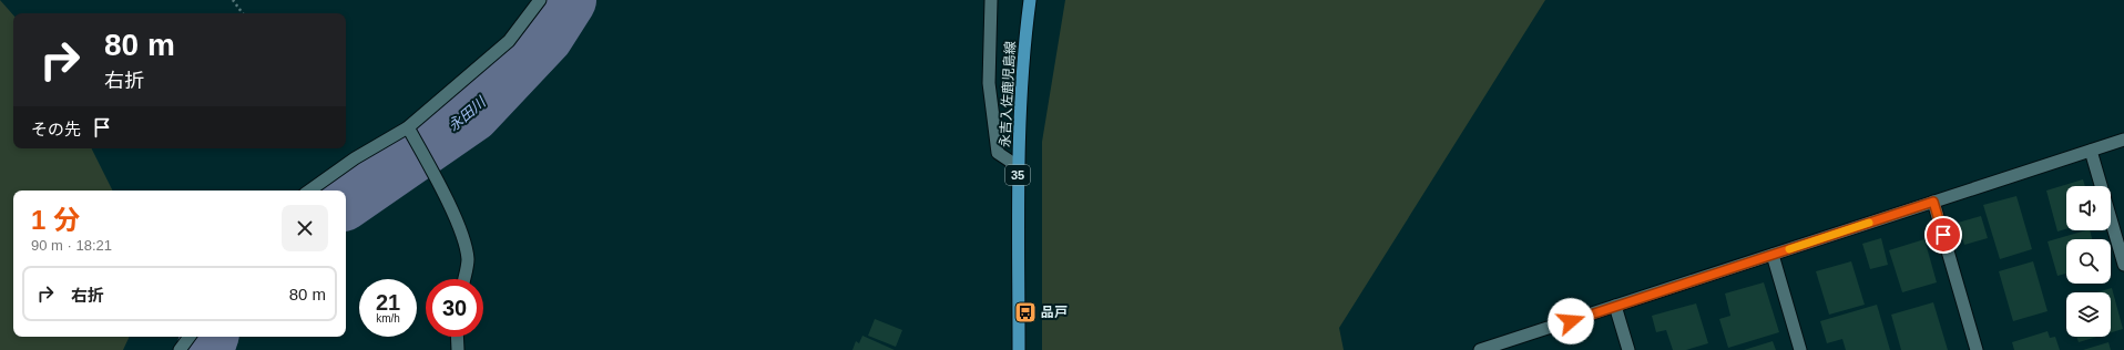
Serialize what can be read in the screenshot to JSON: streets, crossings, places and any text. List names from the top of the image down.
{
  "streets": {
    "main road": ["永吉入佐鹿児島線", "35"]
  },
  "water": ["永田川"],
  "places": {
    "bus stop": ["品戸"]
  },
  "page": {
    "turn": ["80 m", "右折"],
    "then": "その先",
    "heading": ["1 分", "90 m · 18:21"],
    "list": [
      {
        "name": "右折",
        "value": "80 m"
      }
    ],
    "speed": "21 km/h",
    "limit": "30"
  }
}
